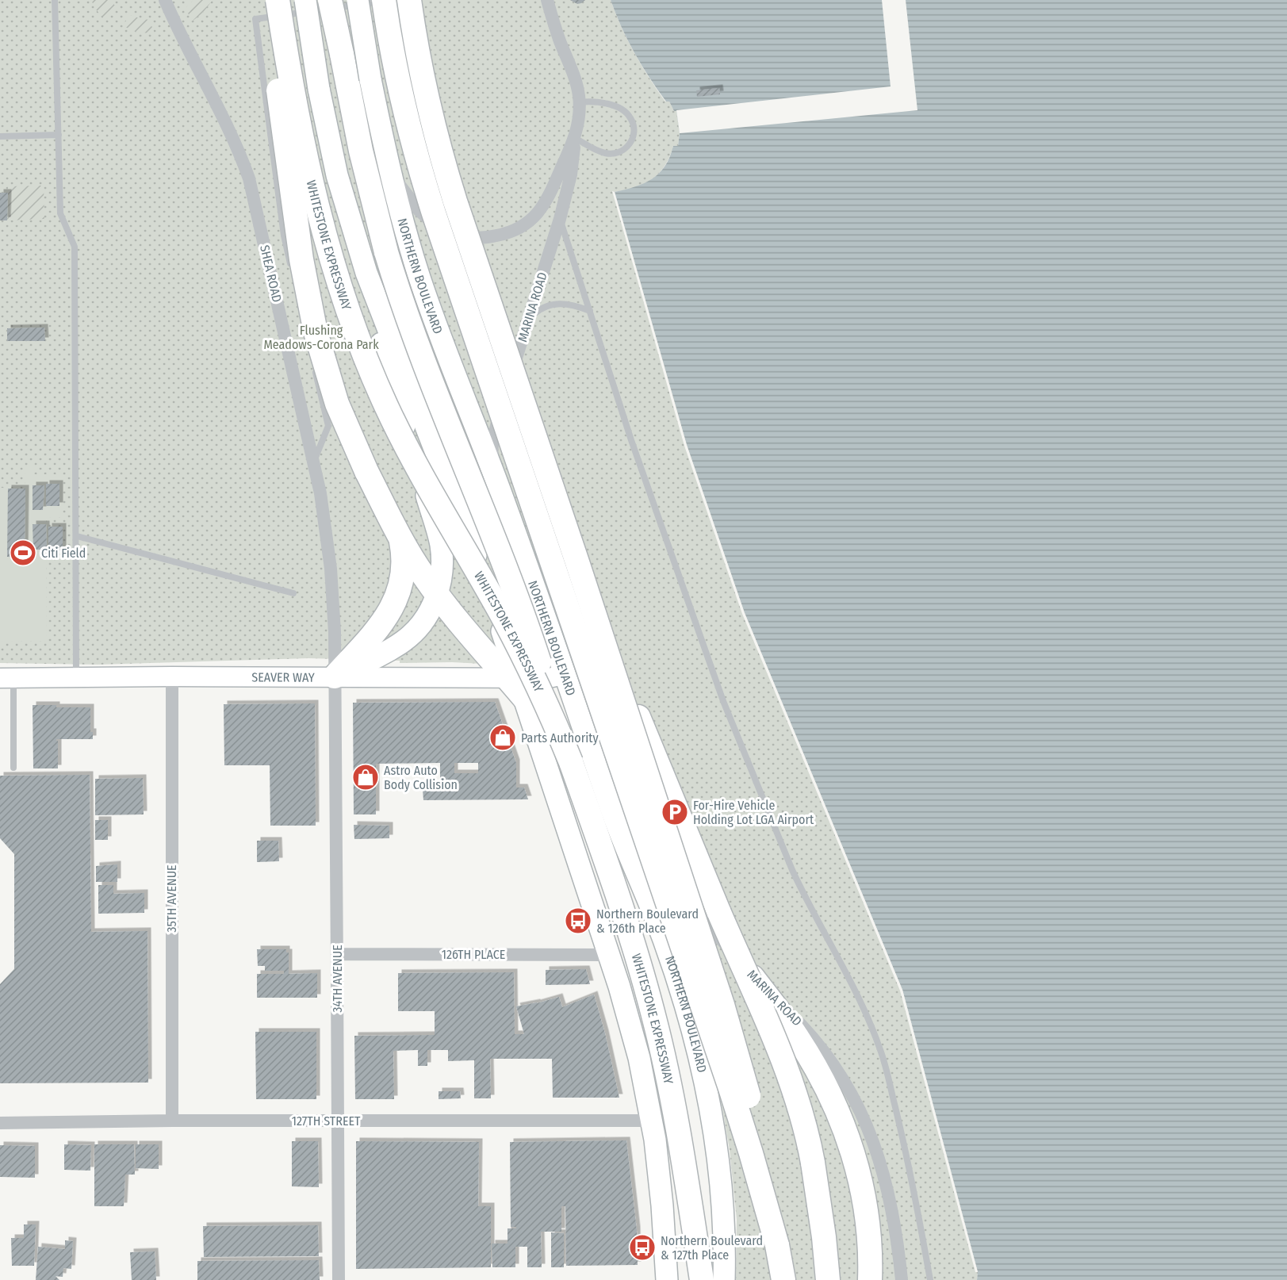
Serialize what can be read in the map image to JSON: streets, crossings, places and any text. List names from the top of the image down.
{
  "streets": {
    "highway": ["WHITESTONE EXPRESSWAY"],
    "main road": ["NORTHERN BOULEVARD", "SEAVER WAY"],
    "street": [
      "SHEA ROAD",
      "MARINA ROAD",
      "35TH AVENUE",
      "126TH PLACE",
      "34TH AVENUE",
      "127TH STREET"
    ]
  },
  "crossings": [
    ["SHEA ROAD", "SEAVER WAY"],
    ["SHEA ROAD", "34TH AVENUE"],
    ["NORTHERN BOULEVARD", "MARINA ROAD"],
    ["NORTHERN BOULEVARD", "SEAVER WAY"],
    ["SEAVER WAY", "35TH AVENUE"],
    ["SEAVER WAY", "34TH AVENUE"],
    ["35TH AVENUE", "127TH STREET"],
    ["126TH PLACE", "34TH AVENUE"],
    ["34TH AVENUE", "127TH STREET"]
  ],
  "parks": ["Flushing Meadows-Corona Park"],
  "places": {
    "sports": ["Citi Field"],
    "shop": ["Parts Authority", "Astro Auto Body Collision"],
    "parking": ["For-Hire Vehicle Holding Lot LGA Airport"],
    "bus stop": ["Northern Boulevard & 126th Place", "Northern Boulevard & 127th Place"]
  }
}
